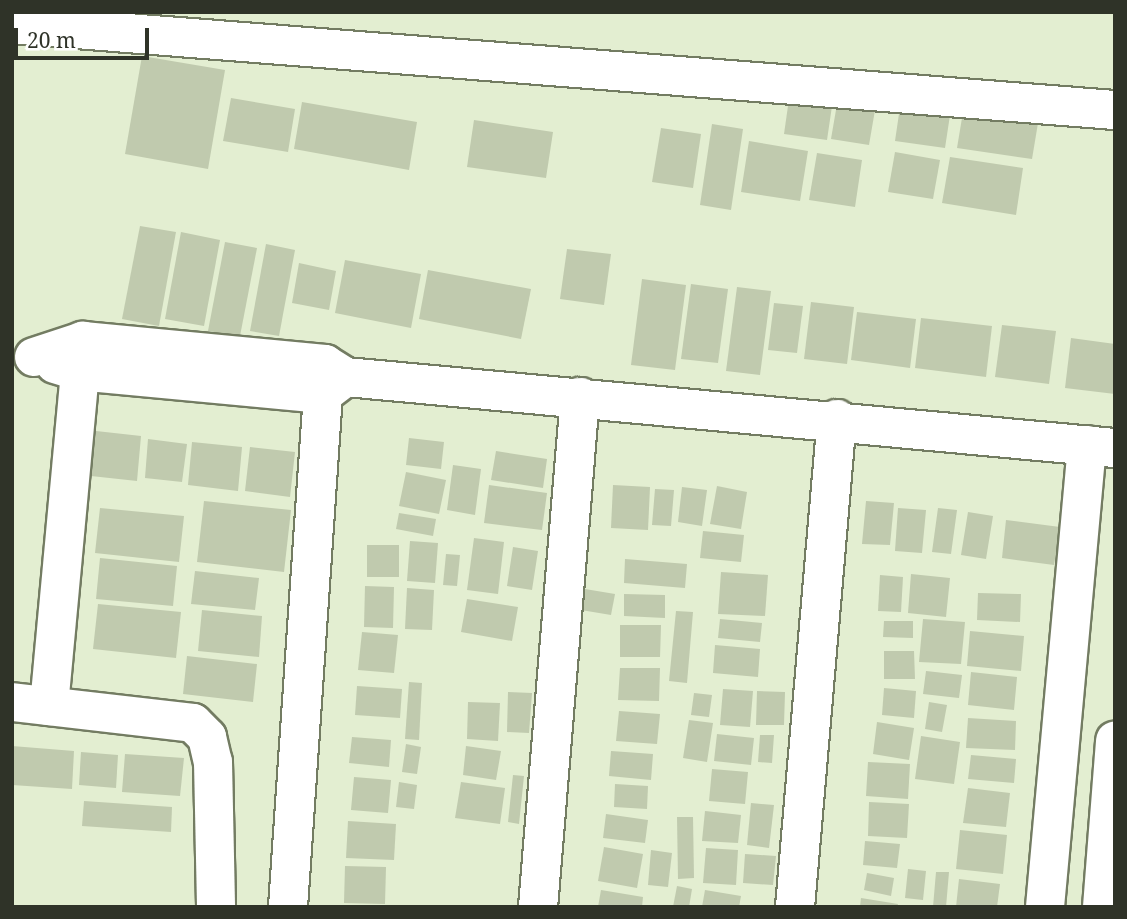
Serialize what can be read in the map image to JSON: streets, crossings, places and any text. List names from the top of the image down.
{
  "scale_bar": "20 m"
}
